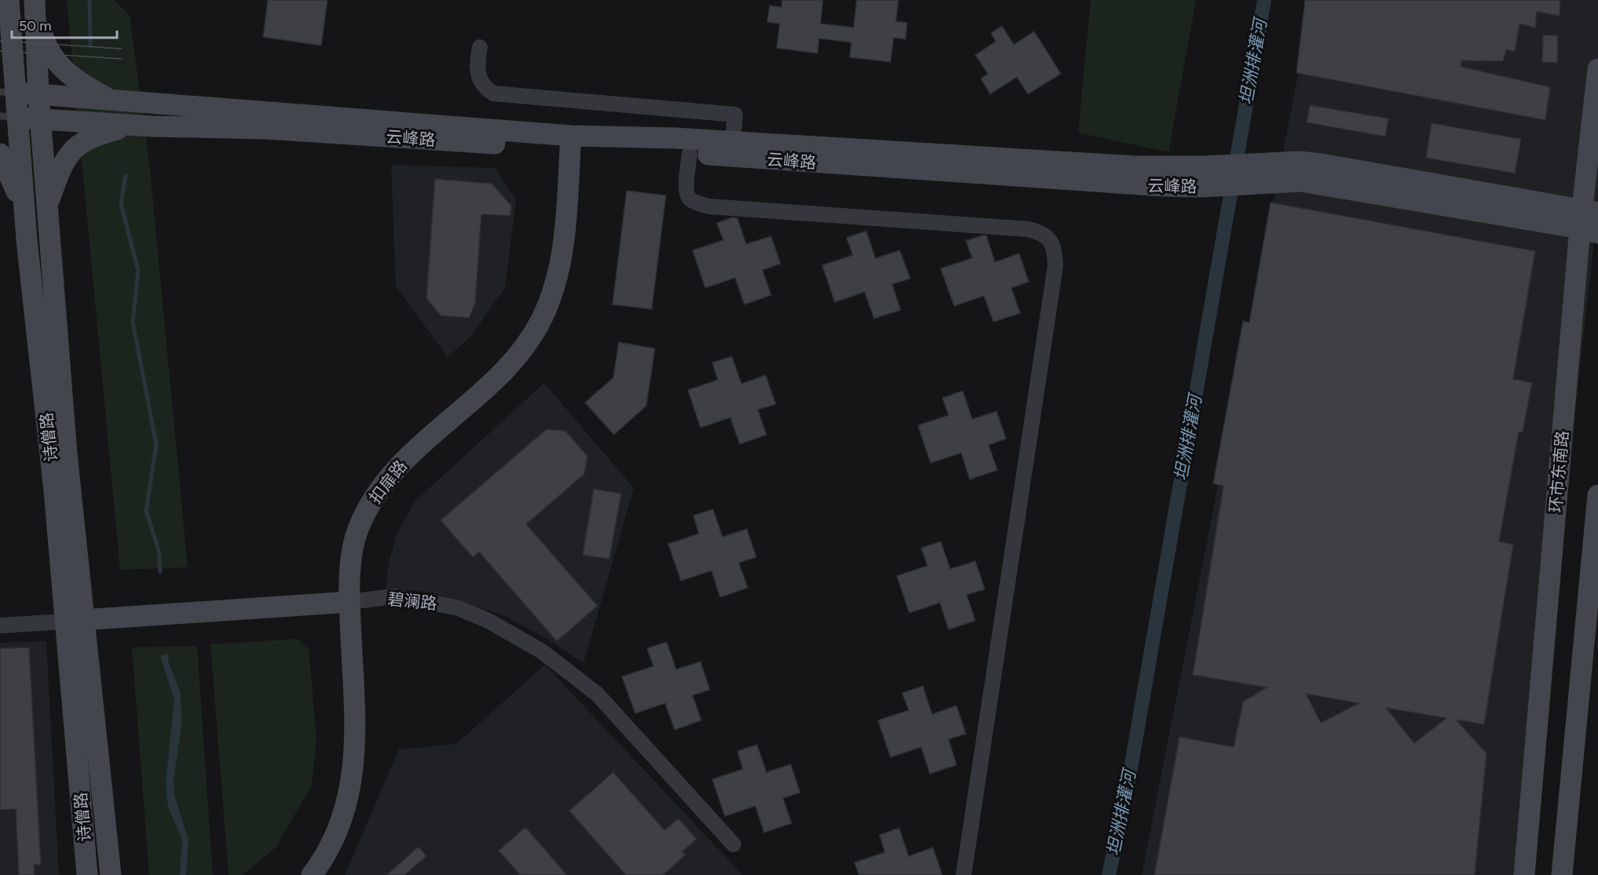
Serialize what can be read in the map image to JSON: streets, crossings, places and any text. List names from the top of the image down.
{
  "streets": {
    "street": [
      "云峰路",
      "诗僧路",
      "环市东南路",
      "扣扉路",
      "碧澜路"
    ]
  },
  "crossings": [
    ["云峰路", "诗僧路"],
    ["云峰路", "环市东南路"],
    ["云峰路", "扣扉路"],
    ["诗僧路", "碧澜路"],
    ["扣扉路", "碧澜路"]
  ],
  "water": ["坦洲排灌河"],
  "scale_bar": "50 m"
}
